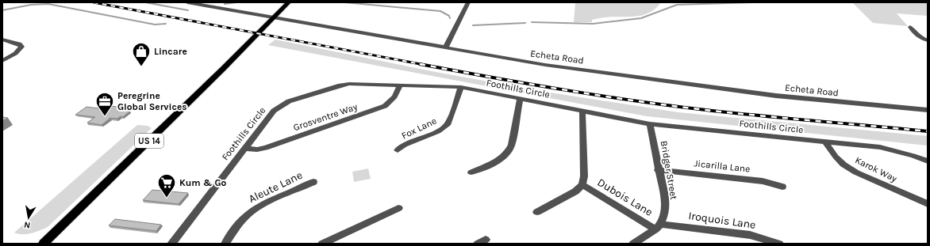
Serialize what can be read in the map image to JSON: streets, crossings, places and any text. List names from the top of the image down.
{
  "streets": {
    "main road": ["US 14"],
    "street": [
      "Echeta Road",
      "Foothills Circle",
      "Grosventre Way",
      "Fox Lane",
      "Jicarilla Lane",
      "Karok Way",
      "Bridger Street",
      "Aleute Lane",
      "Dubois Lane",
      "Iroquois Lane"
    ]
  },
  "crossings": [
    ["Echeta Road", "US 14"],
    ["Foothills Circle", "Grosventre Way"],
    ["Foothills Circle", "Fox Lane"],
    ["Foothills Circle", "Karok Way"],
    ["Foothills Circle", "Bridger Street"],
    ["Foothills Circle", "Dubois Lane"],
    ["Jicarilla Lane", "Bridger Street"],
    ["Bridger Street", "Dubois Lane"],
    ["Bridger Street", "Iroquois Lane"],
    ["Dubois Lane", "Iroquois Lane"]
  ],
  "places": {
    "shop": ["Lincare"],
    "office": ["Peregrine Global Services"],
    "supermarket": ["Kum & Go"]
  },
  "north": "bottom"
}
